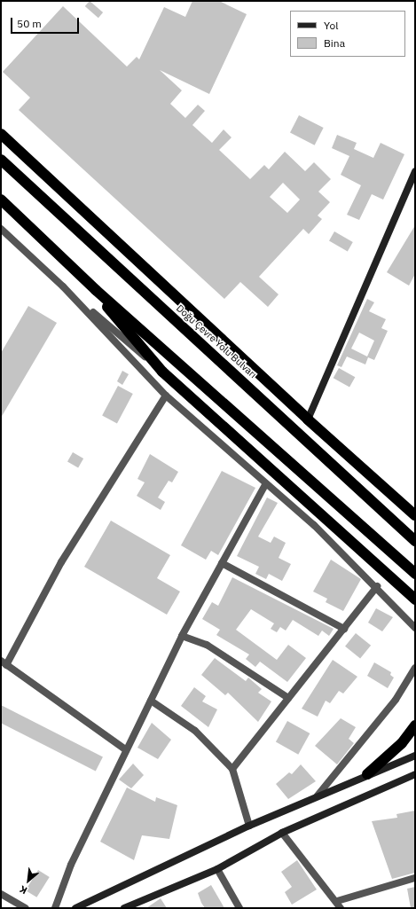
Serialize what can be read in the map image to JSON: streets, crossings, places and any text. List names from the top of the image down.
{
  "streets": {
    "highway": ["Doğu Çevre Yolu Bulvarı"]
  },
  "legend": ["Yol", "Bina"],
  "scale_bar": "50 m",
  "north": "bottom left"
}
